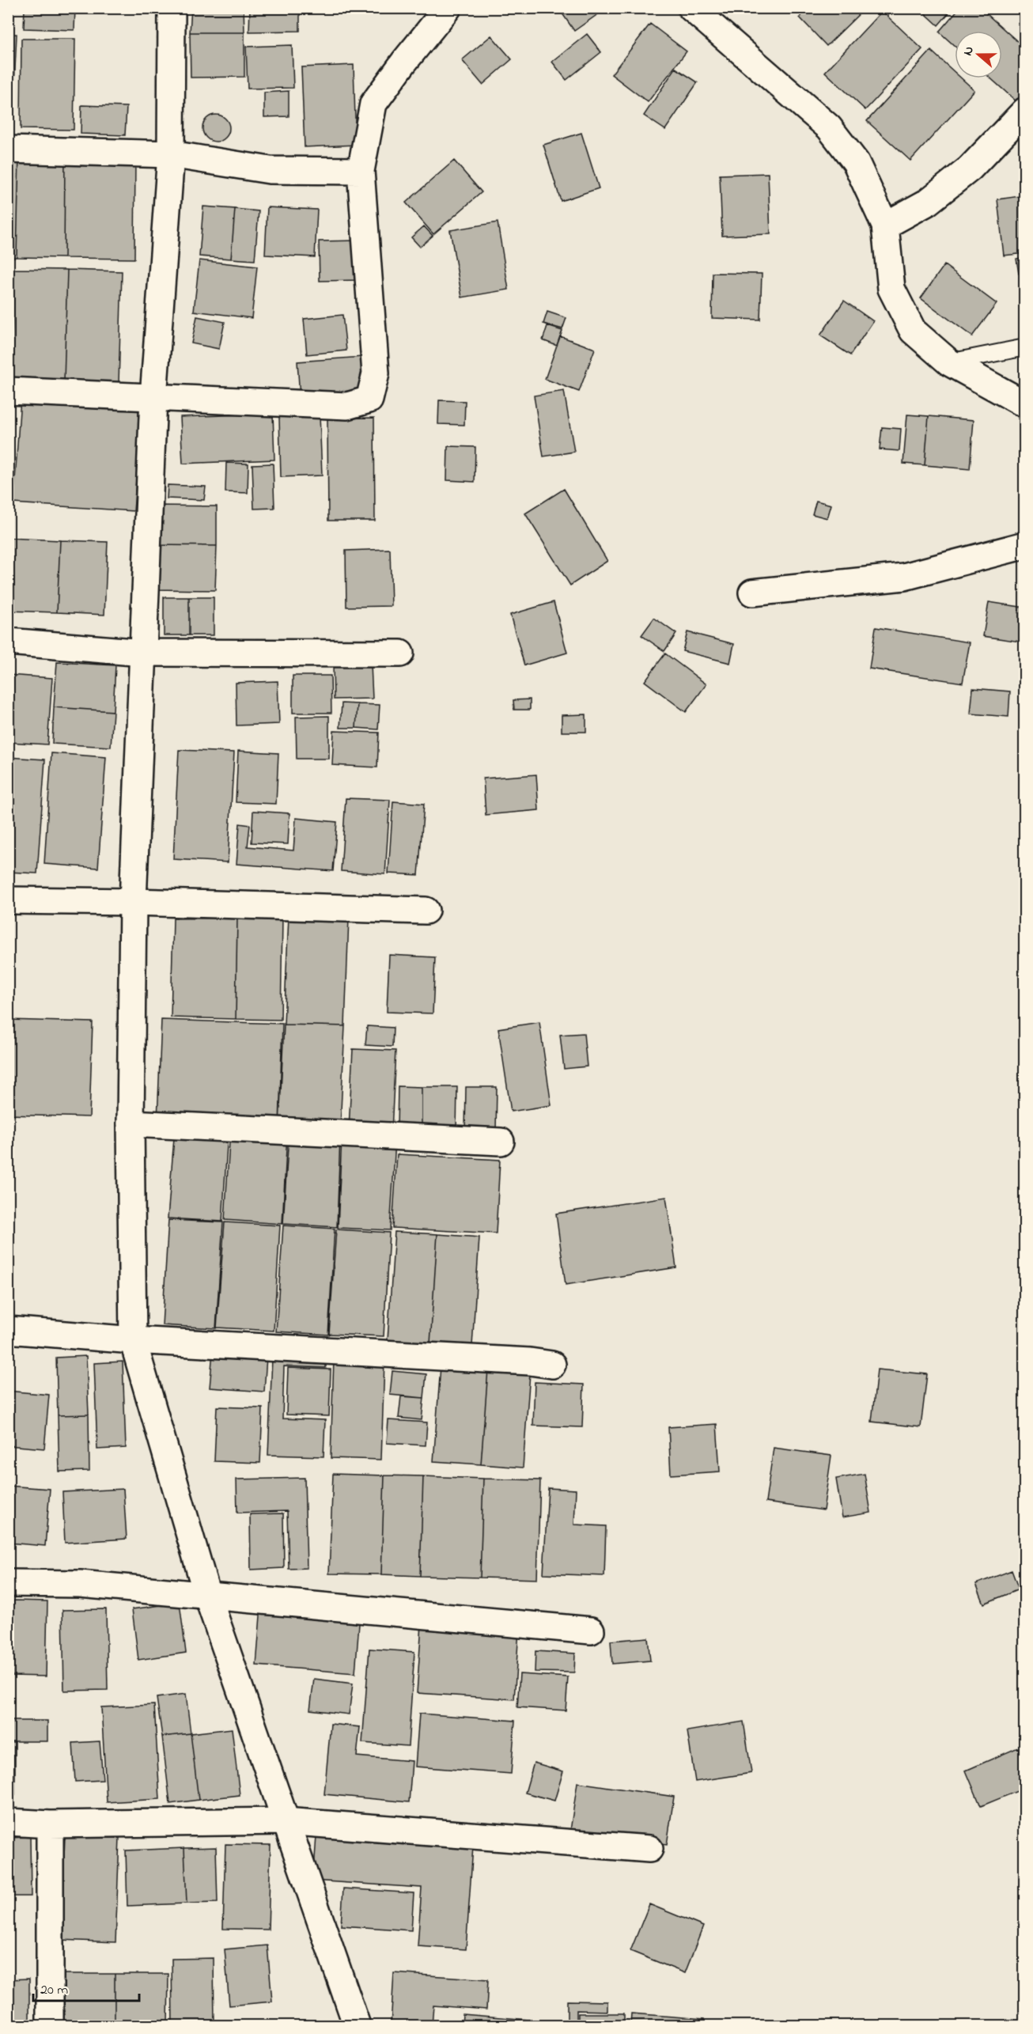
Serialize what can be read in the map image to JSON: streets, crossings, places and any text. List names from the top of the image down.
{
  "scale_bar": "20 m",
  "north": "left"
}
